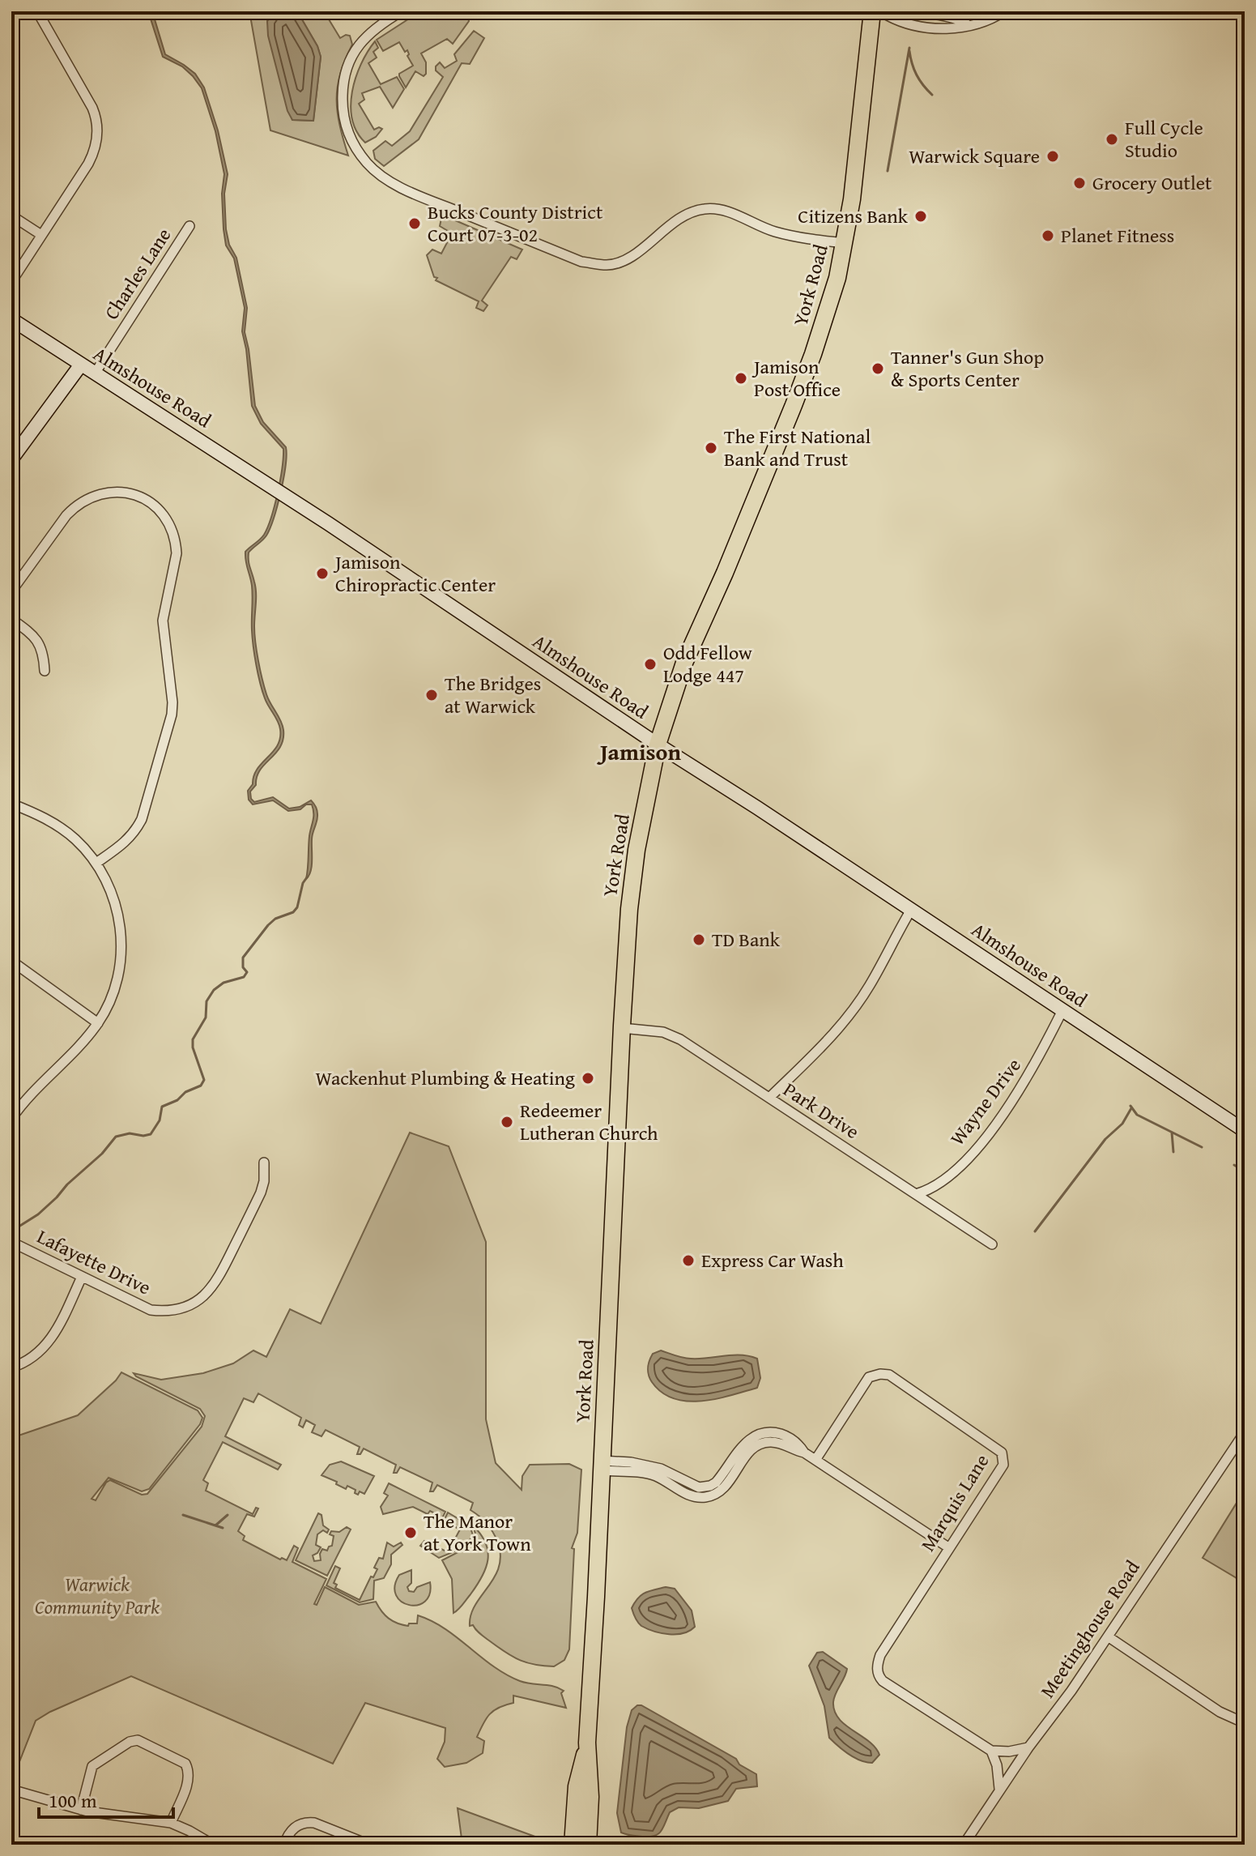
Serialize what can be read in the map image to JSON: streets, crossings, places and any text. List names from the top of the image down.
{
  "streets": {
    "highway": ["York Road"],
    "main road": ["Almshouse Road"],
    "street": [
      "Charles Lane",
      "Wayne Drive",
      "Park Drive",
      "Lafayette Drive",
      "Marquis Lane",
      "Meetinghouse Road"
    ]
  },
  "crossings": [
    ["Charles Lane", "Almshouse Road"],
    ["York Road", "Almshouse Road"],
    ["York Road", "Park Drive"],
    ["Almshouse Road", "Wayne Drive"],
    ["Wayne Drive", "Park Drive"]
  ],
  "districts": ["Jamison"],
  "parks": ["Warwick Community Park"],
  "places": [
    "Full Cycle Studio",
    "Warwick Square",
    "Grocery Outlet",
    "Citizens Bank",
    "Bucks County District Court 07-3-02",
    "Planet Fitness",
    "Tanner's Gun Shop & Sports Center",
    "Jamison Post Office",
    "The First National Bank and Trust",
    "Jamison Chiropractic Center",
    "Odd Fellow Lodge 447",
    "The Bridges at Warwick",
    "TD Bank",
    "Wackenhut Plumbing & Heating",
    "Redeemer Lutheran Church",
    "Express Car Wash",
    "The Manor at York Town"
  ],
  "scale_bar": "100 m"
}
